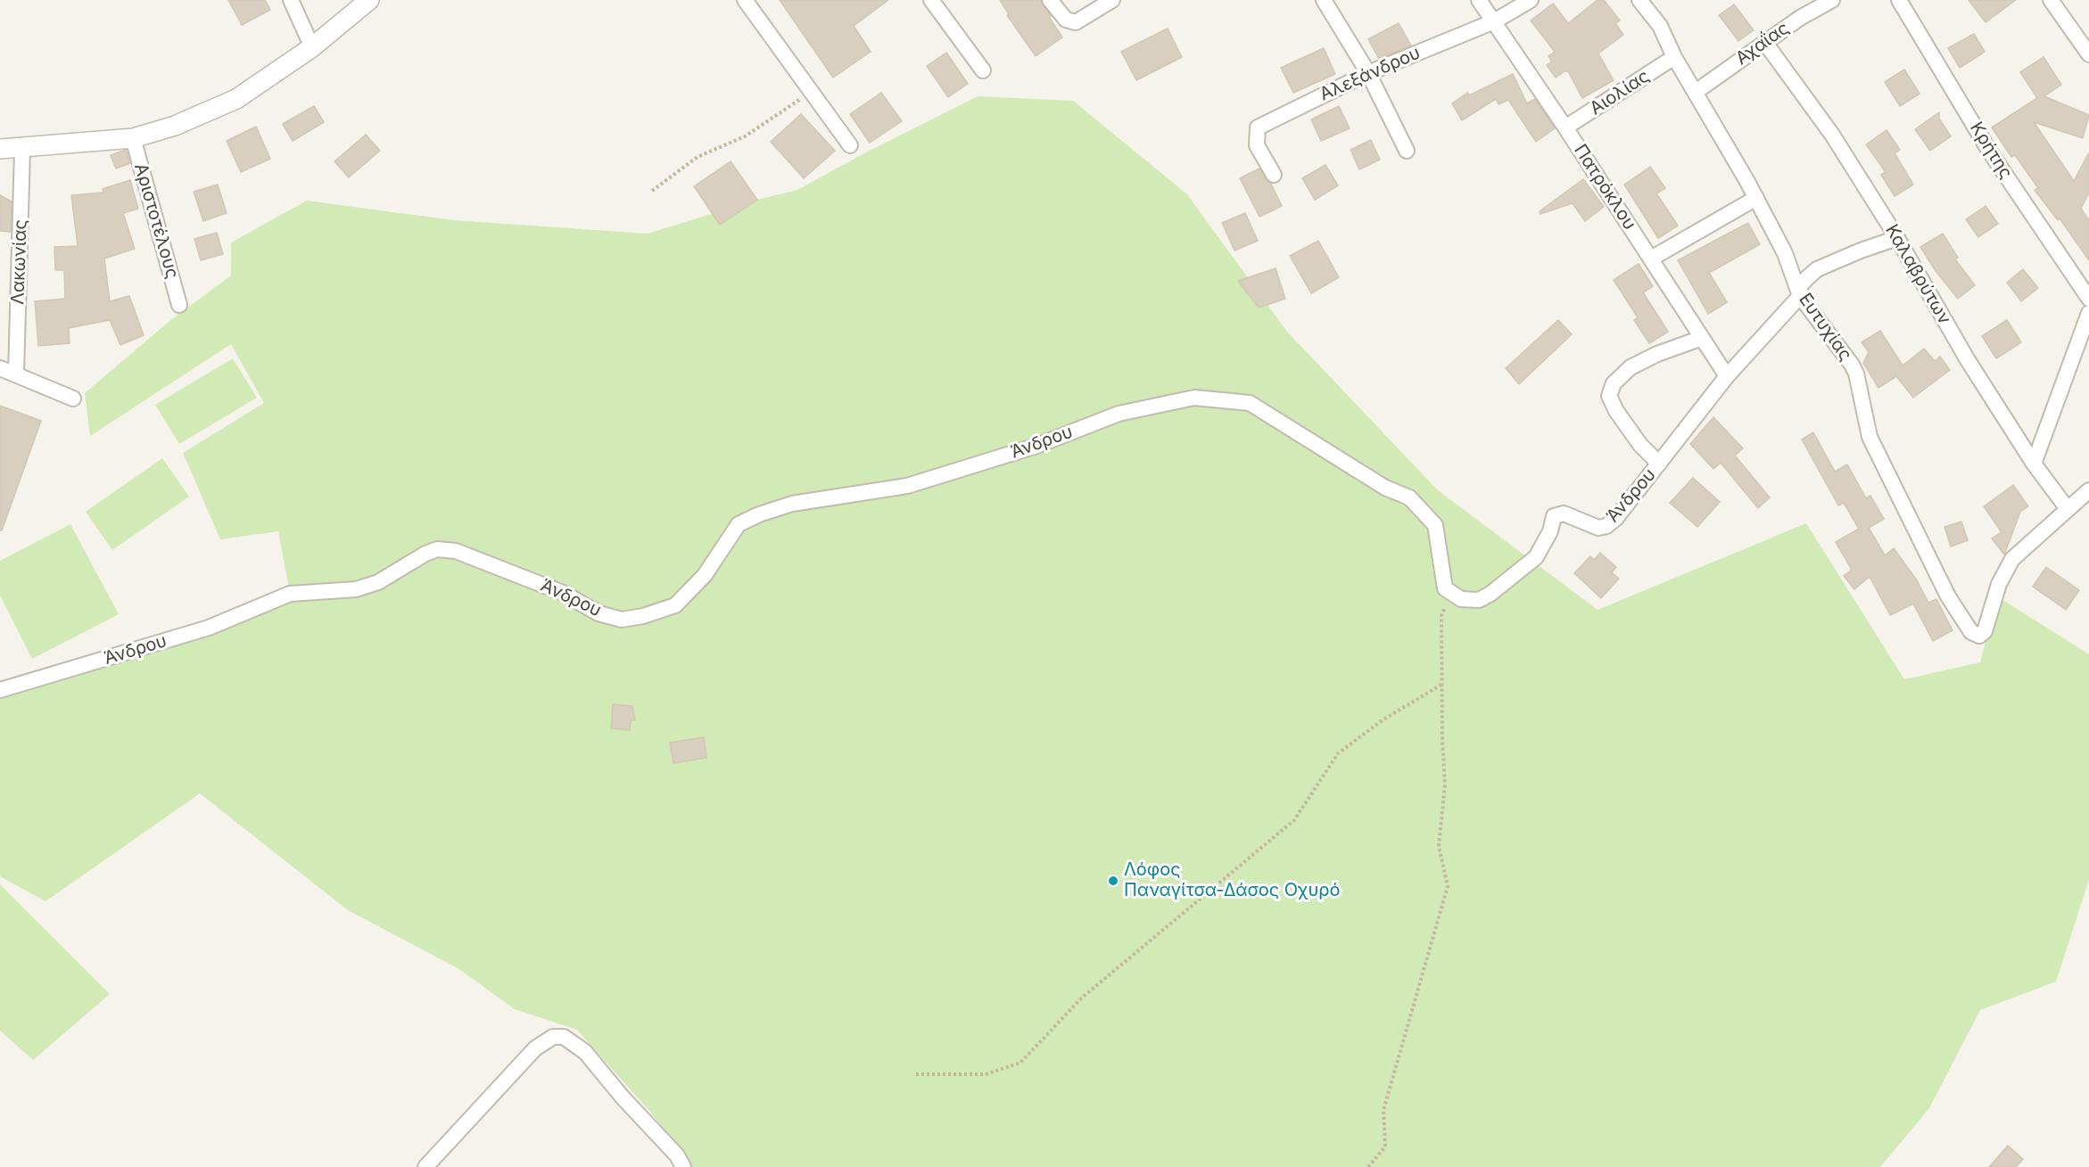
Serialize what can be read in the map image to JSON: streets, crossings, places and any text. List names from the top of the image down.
{
  "streets": {
    "street": [
      "Αχαΐας",
      "Αλεξάνδρου",
      "Αιολίας",
      "Κρήτης",
      "Πατρόκλου",
      "Αριστοτέλους",
      "Λακωνίας",
      "Καλαβρύτων",
      "Ευτυχίας",
      "Άνδρου"
    ]
  },
  "crossings": [
    ["Αχαΐας", "Καλαβρύτων"],
    ["Αχαΐας", "Ευτυχίας"],
    ["Αλεξάνδρου", "Πατρόκλου"],
    ["Αιολίας", "Πατρόκλου"],
    ["Αιολίας", "Ευτυχίας"],
    ["Πατρόκλου", "Άνδρου"],
    ["Καλαβρύτων", "Ευτυχίας"],
    ["Καλαβρύτων", "Άνδρου"],
    ["Ευτυχίας", "Άνδρου"]
  ],
  "places": ["Λόφος Παναγίτσα-Δάσος Οχυρό"]
}
